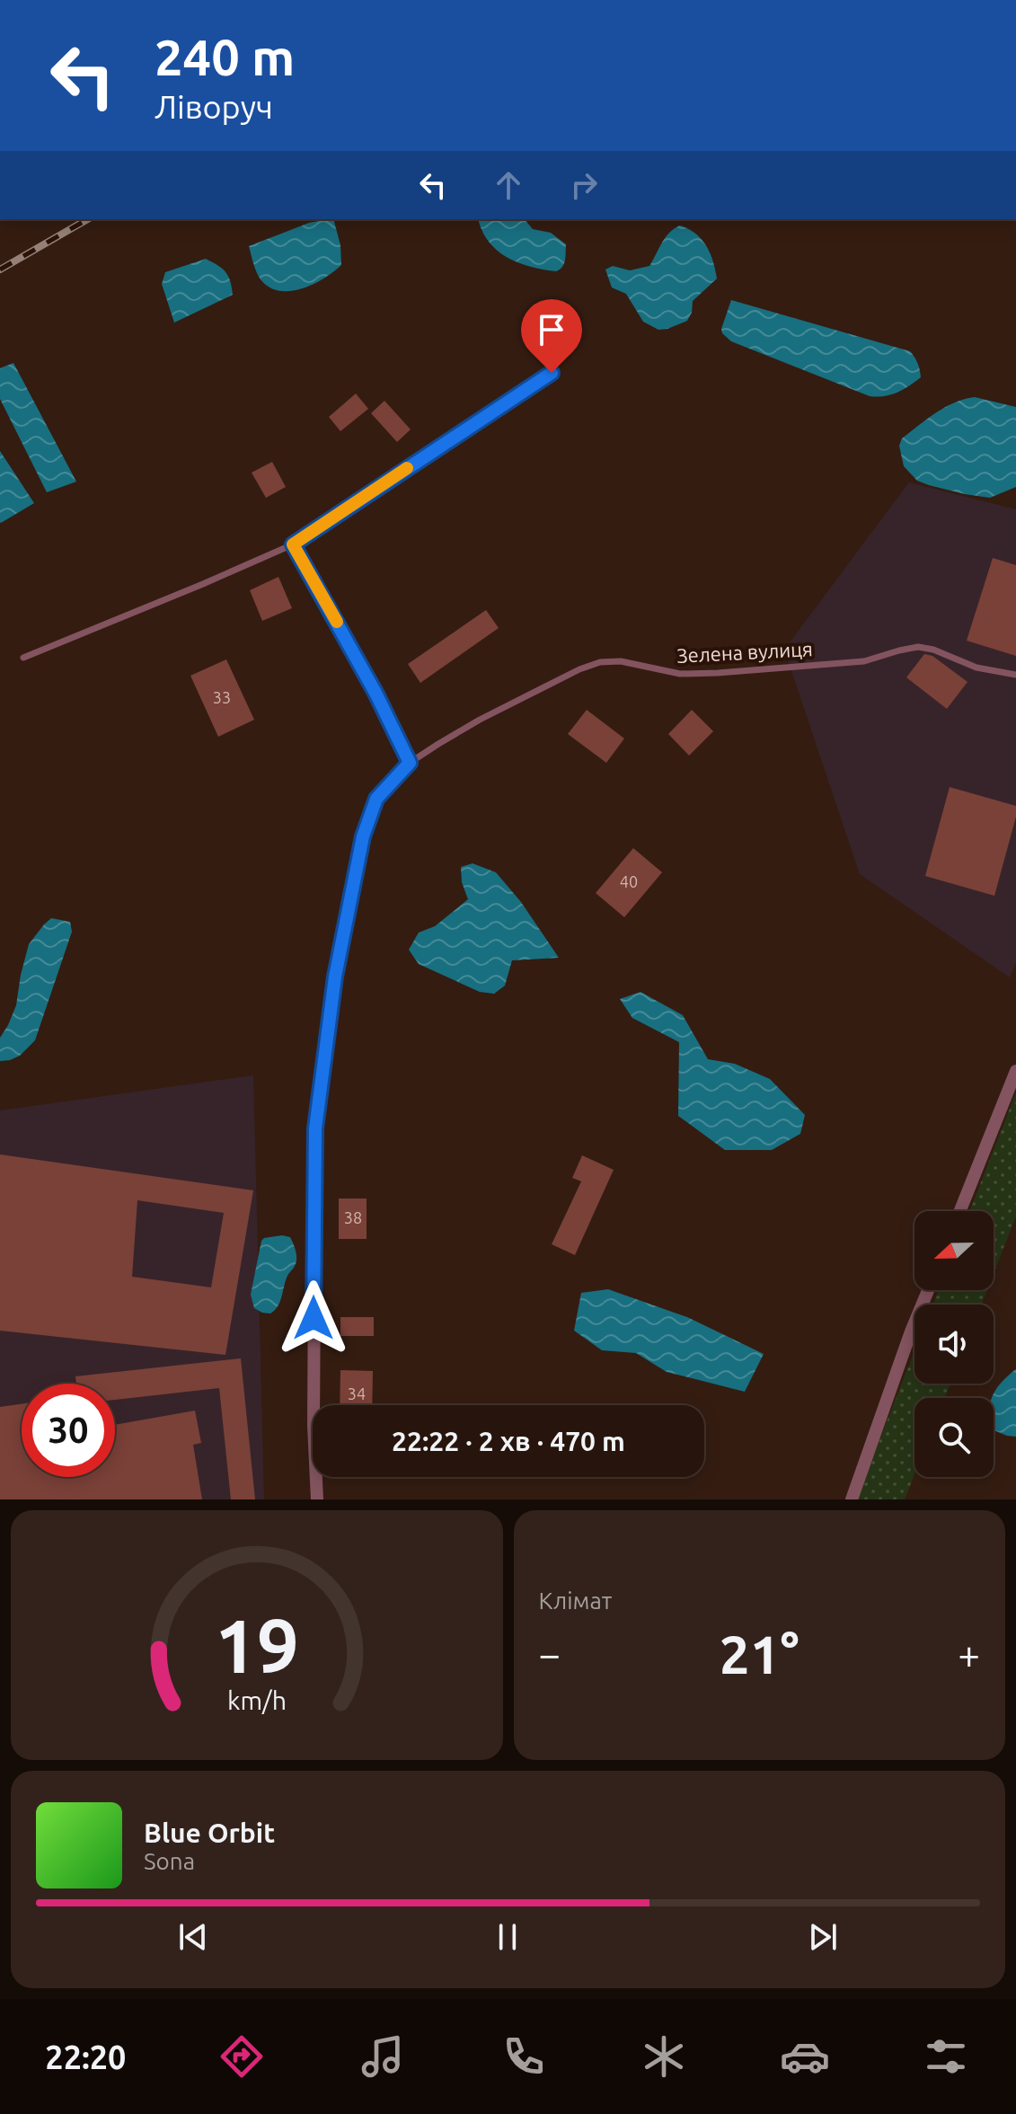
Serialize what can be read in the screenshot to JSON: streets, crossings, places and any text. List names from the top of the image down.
{
  "streets": {
    "lane": ["Зелена вулиця"]
  },
  "house_numbers": [
    "33",
    "40",
    "38",
    "34"
  ],
  "north": "left",
  "page": {
    "turn": ["240 m", "Ліворуч"],
    "limit": "30",
    "trip": "22:22 · 2 хв · 470 m",
    "tile": "Клімат",
    "heat": ["−", "21°", "+"],
    "song": ["Blue Orbit", "Sona"],
    "tabs": "22:20",
    "gauge": ["19", "km/h"]
  }
}
